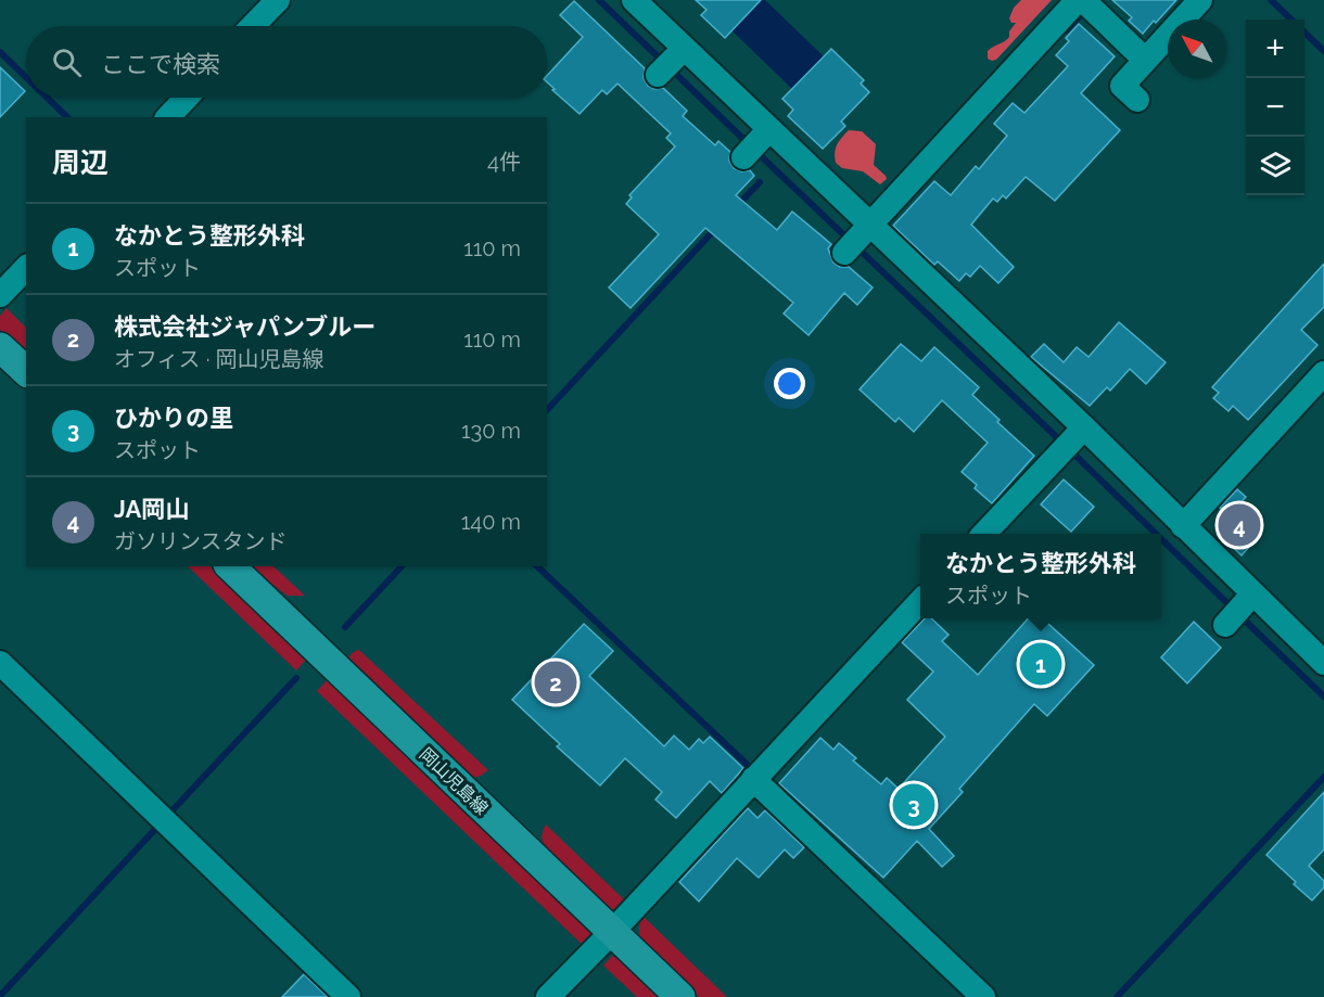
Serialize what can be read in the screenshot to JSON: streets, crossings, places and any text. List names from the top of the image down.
{
  "streets": {
    "main road": ["岡山児島線"]
  },
  "north": "top left",
  "page": {
    "map_buttons": ["+", "−"],
    "search": "ここで検索",
    "heading": ["周辺", "4件"],
    "list": [
      {
        "mark": "1",
        "name": "なかとう整形外科",
        "note": "スポット",
        "value": "110 m"
      },
      {
        "mark": "2",
        "name": "株式会社ジャパンブルー",
        "note": "オフィス · 岡山児島線",
        "value": "110 m"
      },
      {
        "mark": "3",
        "name": "ひかりの里",
        "note": "スポット",
        "value": "130 m"
      },
      {
        "mark": "4",
        "name": "JA岡山",
        "note": "ガソリンスタンド",
        "value": "140 m"
      }
    ],
    "pins": [
      "4",
      "1",
      "2",
      "3"
    ],
    "popup": ["なかとう整形外科", "スポット"]
  }
}
